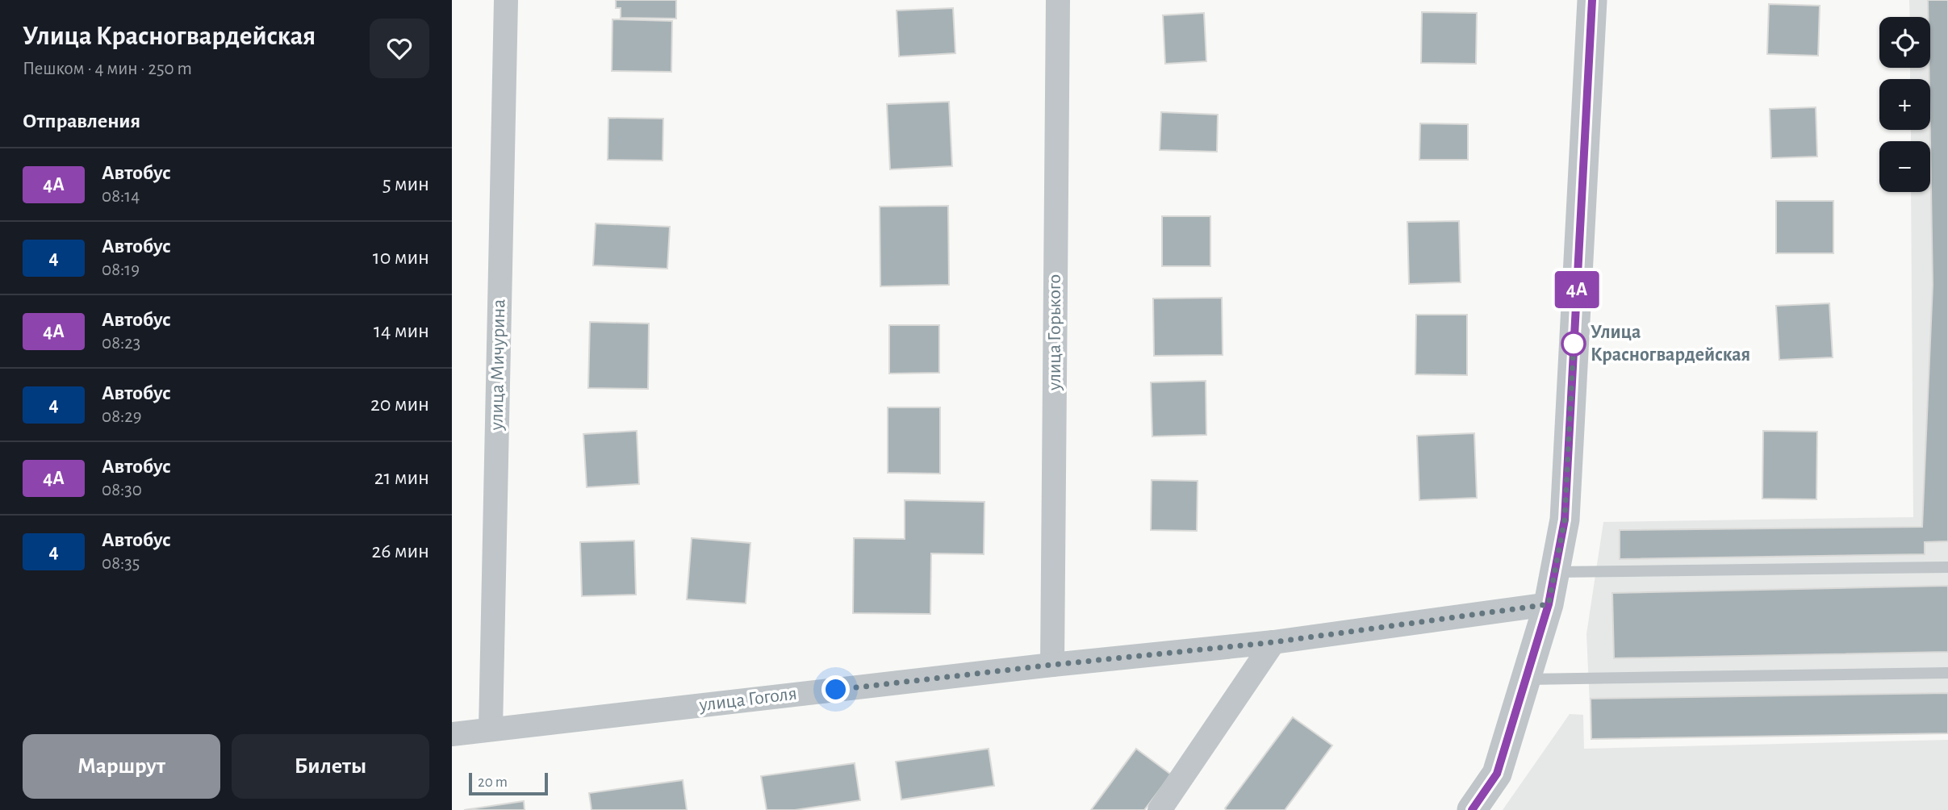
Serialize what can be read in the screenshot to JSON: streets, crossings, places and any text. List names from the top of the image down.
{
  "streets": {
    "street": ["улица Горького", "улица Мичурина", "улица Гоголя"]
  },
  "crossings": [
    ["улица Горького", "улица Гоголя"],
    ["улица Мичурина", "улица Гоголя"]
  ],
  "places": ["Улица Красногвардейская"],
  "lines": ["bus line 4А"],
  "scale_bar": "20 m",
  "page": {
    "heading": [
      ["Улица Красногвардейская", "Пешком · 4 мин · 250 m"],
      "Отправления"
    ],
    "on_map": "4А",
    "map_buttons": ["+", "−"],
    "list": [
      {
        "mark": "4А",
        "name": "Автобус",
        "note": "08:14",
        "value": "5 мин"
      },
      {
        "mark": "4",
        "name": "Автобус",
        "note": "08:19",
        "value": "10 мин"
      },
      {
        "mark": "4А",
        "name": "Автобус",
        "note": "08:23",
        "value": "14 мин"
      },
      {
        "mark": "4",
        "name": "Автобус",
        "note": "08:29",
        "value": "20 мин"
      },
      {
        "mark": "4А",
        "name": "Автобус",
        "note": "08:30",
        "value": "21 мин"
      },
      {
        "mark": "4",
        "name": "Автобус",
        "note": "08:35",
        "value": "26 мин"
      }
    ],
    "buttons": ["Маршрут", "Билеты"],
    "scale": "20 m"
  }
}
